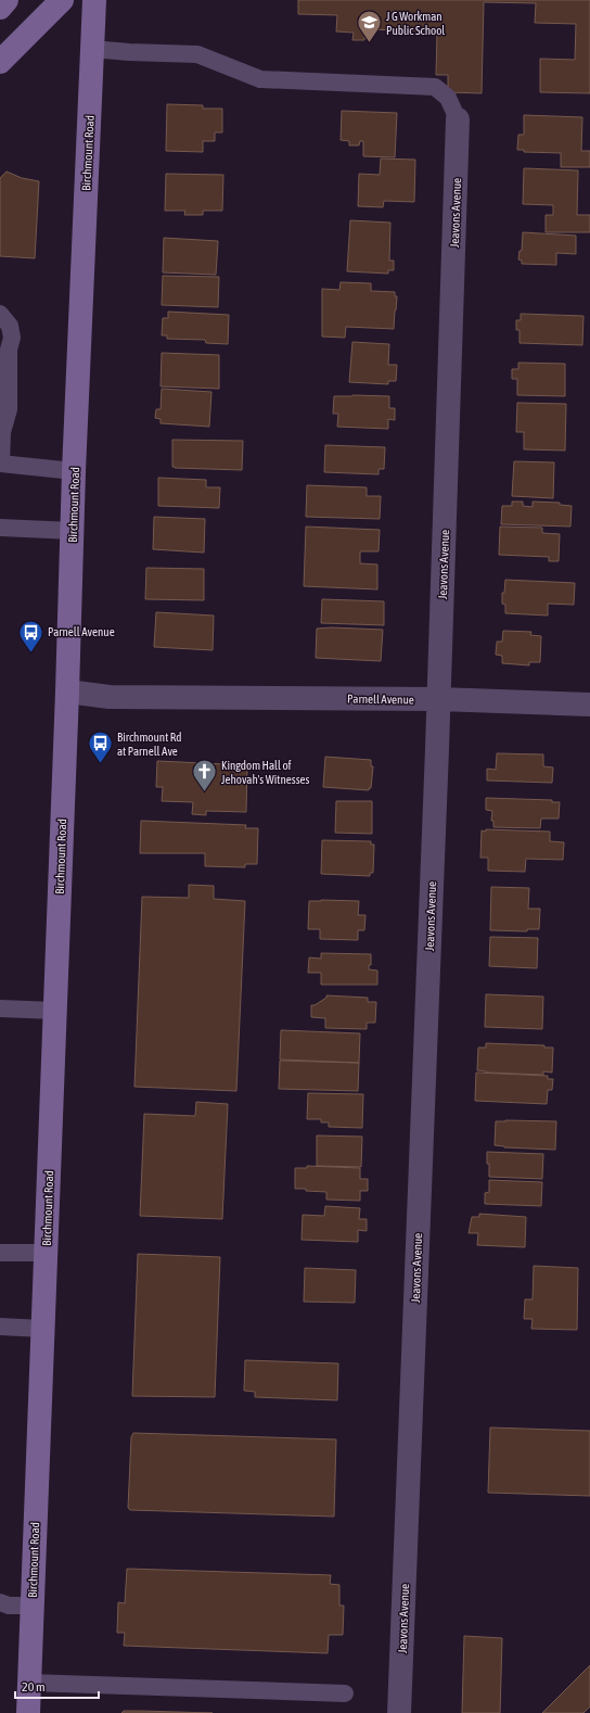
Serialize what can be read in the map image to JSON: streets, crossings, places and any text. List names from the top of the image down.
{
  "streets": {
    "main road": ["Birchmount Road"],
    "street": ["Jeavons Avenue", "Parnell Avenue"]
  },
  "crossings": [
    ["Birchmount Road", "Parnell Avenue"],
    ["Jeavons Avenue", "Parnell Avenue"]
  ],
  "places": {
    "school or university": ["J G Workman Public School"],
    "bus stop": ["Parnell Avenue", "Birchmount Rd at Parnell Ave"],
    "church": ["Kingdom Hall of Jehovah's Witnesses"]
  },
  "scale_bar": "20 m"
}
